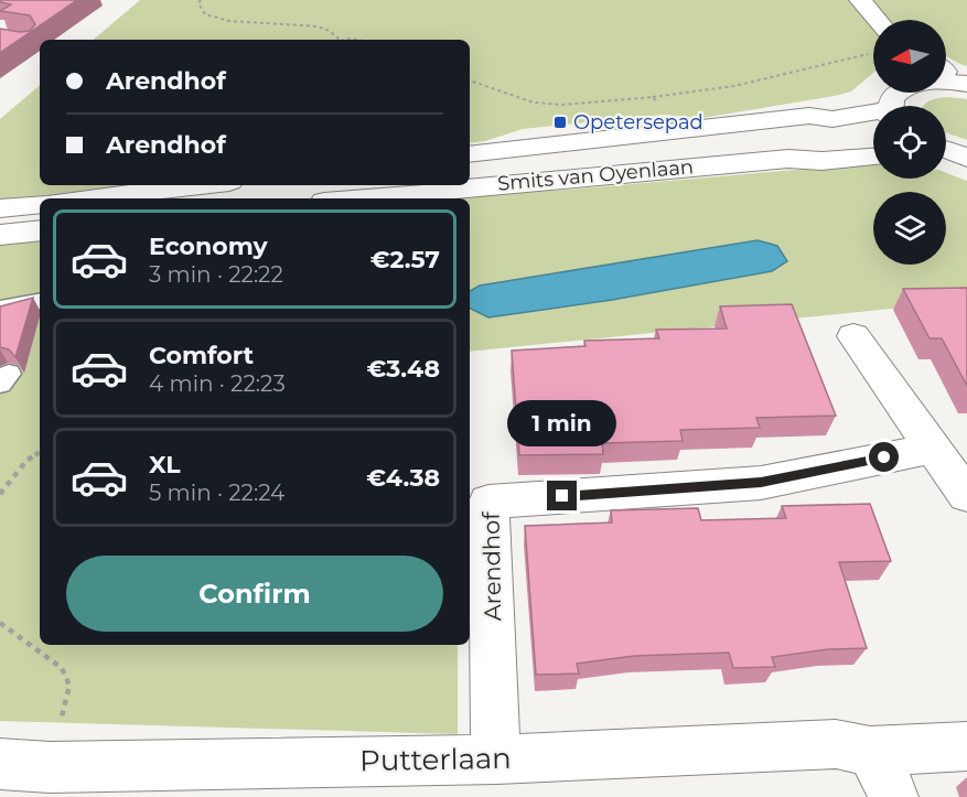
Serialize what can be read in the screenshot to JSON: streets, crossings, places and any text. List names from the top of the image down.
{
  "streets": {
    "main road": ["Smits van Oyenlaan", "Arendhof", "Putterlaan"]
  },
  "crossings": [
    ["Arendhof", "Putterlaan"]
  ],
  "places": {
    "transit": ["Opetersepad"]
  },
  "north": "left",
  "page": {
    "banner": ["Arendhof", "Arendhof"],
    "list": [
      {
        "name": "Economy",
        "note": "3 min · 22:22",
        "value": "€2.57"
      },
      {
        "name": "Comfort",
        "note": "4 min · 22:23",
        "value": "€3.48"
      },
      {
        "name": "XL",
        "note": "5 min · 22:24",
        "value": "€4.38"
      }
    ],
    "bubble": "1 min",
    "buttons": "Confirm"
  }
}
